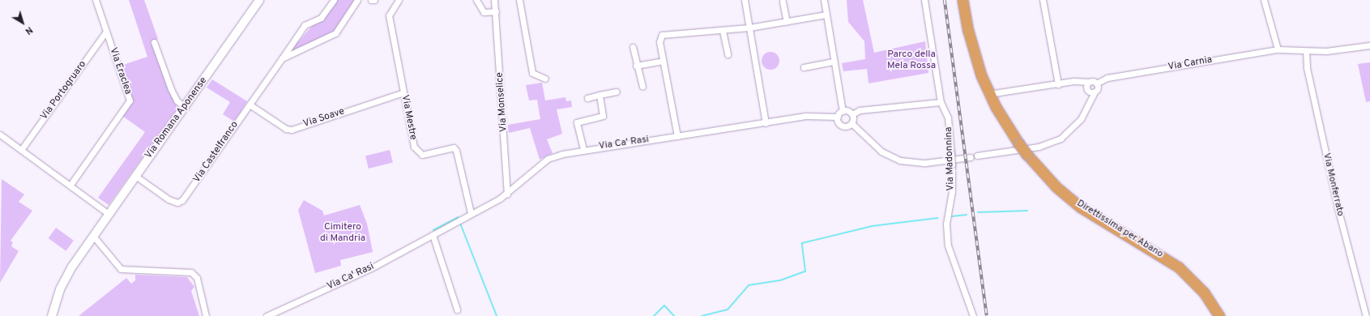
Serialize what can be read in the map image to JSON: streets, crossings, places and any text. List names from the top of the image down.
{
  "streets": {
    "highway": ["Direttissima per Abano"],
    "street": [
      "Via Carnia",
      "Via Eraclea",
      "Via Portogruaro",
      "Via Monselice",
      "Via Mestre",
      "Via Romana Aponense",
      "Via Soave",
      "Via Ca' Rasi",
      "Via Castelfranco",
      "Via Madonnina",
      "Via Monferrato"
    ]
  },
  "crossings": [
    ["Via Carnia", "Via Monferrato"],
    ["Via Eraclea", "Via Portogruaro"],
    ["Via Monselice", "Via Ca' Rasi"],
    ["Via Mestre", "Via Soave"],
    ["Via Mestre", "Via Ca' Rasi"],
    ["Via Romana Aponense", "Via Castelfranco"],
    ["Via Soave", "Via Castelfranco"]
  ],
  "parks": ["Parco della Mela Rossa", "Cimitero di Mandria"],
  "north": "bottom right"
}
